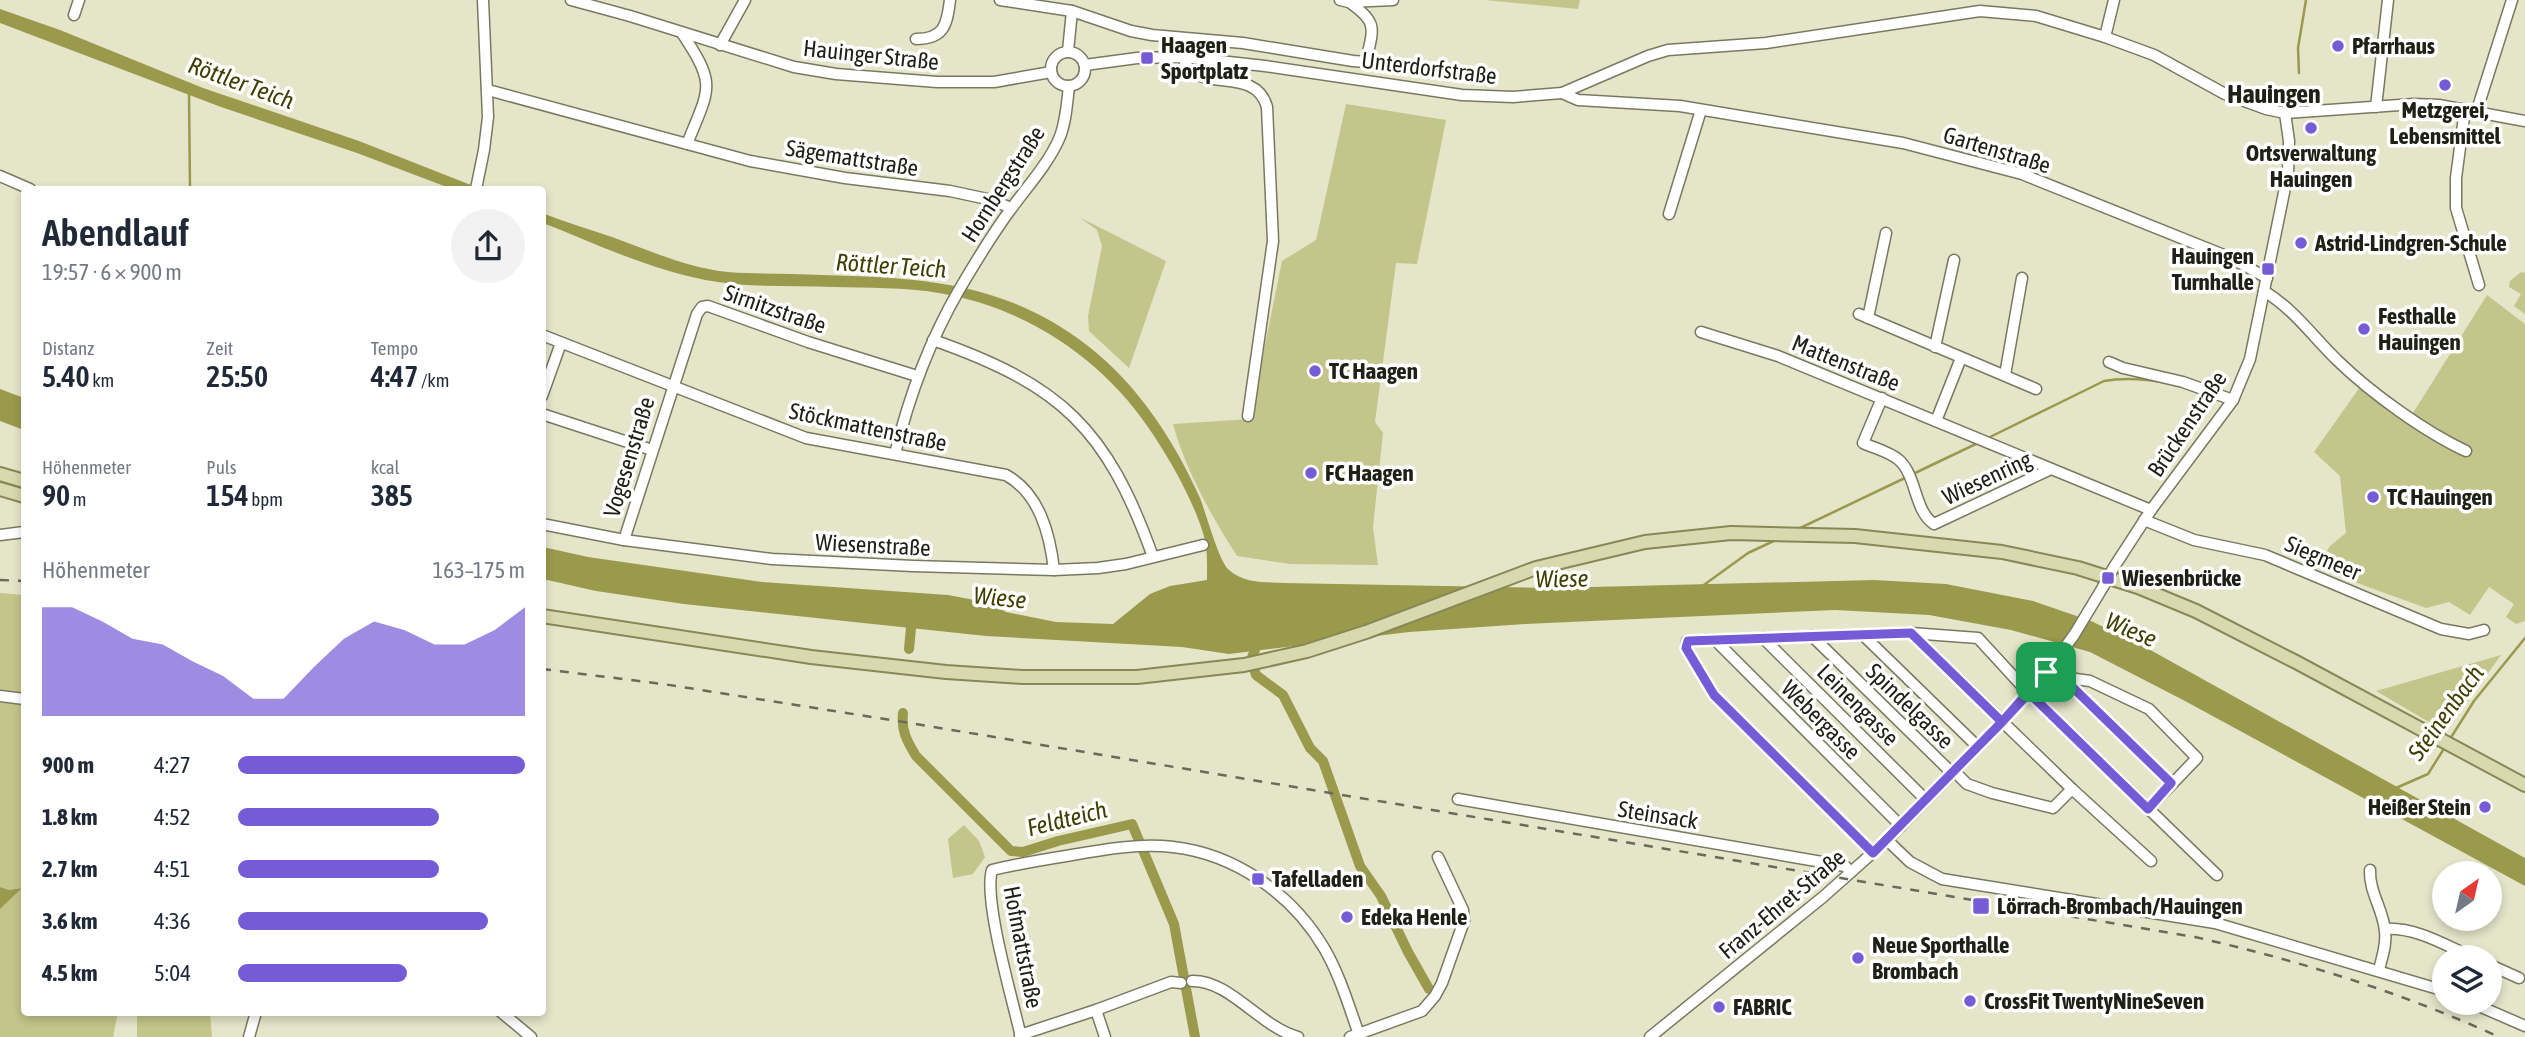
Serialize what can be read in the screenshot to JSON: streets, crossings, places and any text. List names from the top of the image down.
{
  "streets": {
    "street": [
      "Hauinger Straße",
      "Unterdorfstraße",
      "Gartenstraße",
      "Sägemattstraße",
      "Hornbergstraße",
      "Sirnitzstraße",
      "Mattenstraße",
      "Brückenstraße",
      "Stöckmattenstraße",
      "Vogesenstraße",
      "Wiesenring",
      "Wiesenstraße",
      "Siegmeer",
      "Leinengasse",
      "Spindelgasse",
      "Webergasse",
      "Steinsack",
      "Franz-Ehret-Straße",
      "Hofmattstraße"
    ]
  },
  "crossings": [
    ["Hauinger Straße", "Unterdorfstraße"],
    ["Hauinger Straße", "Hornbergstraße"],
    ["Unterdorfstraße", "Gartenstraße"],
    ["Unterdorfstraße", "Hornbergstraße"],
    ["Unterdorfstraße", "Brückenstraße"],
    ["Gartenstraße", "Brückenstraße"],
    ["Sägemattstraße", "Hornbergstraße"],
    ["Hornbergstraße", "Sirnitzstraße"],
    ["Hornbergstraße", "Stöckmattenstraße"],
    ["Sirnitzstraße", "Stöckmattenstraße"],
    ["Sirnitzstraße", "Vogesenstraße"],
    ["Mattenstraße", "Wiesenring"],
    ["Brückenstraße", "Wiesenring"],
    ["Brückenstraße", "Siegmeer"],
    ["Stöckmattenstraße", "Vogesenstraße"],
    ["Stöckmattenstraße", "Wiesenstraße"],
    ["Vogesenstraße", "Wiesenstraße"],
    ["Leinengasse", "Franz-Ehret-Straße"],
    ["Spindelgasse", "Franz-Ehret-Straße"],
    ["Webergasse", "Franz-Ehret-Straße"],
    ["Steinsack", "Franz-Ehret-Straße"]
  ],
  "districts": ["Hauingen"],
  "water": [
    "Röttler Teich",
    "Wiese",
    "Steinenbach",
    "Feldteich"
  ],
  "places": {
    "other": [
      "Pfarrhaus",
      "Metzgerei, Lebensmittel",
      "Ortsverwaltung Hauingen",
      "Astrid-Lindgren-Schule",
      "Festhalle Hauingen",
      "TC Haagen",
      "FC Haagen",
      "TC Hauingen",
      "Heißer Stein",
      "Edeka Henle",
      "Neue Sporthalle Brombach",
      "CrossFit TwentyNineSeven",
      "FABRIC"
    ],
    "transit": [
      "Haagen Sportplatz",
      "Hauingen Turnhalle",
      "Wiesenbrücke",
      "Tafelladen",
      "Lörrach-Brombach/Hauingen"
    ]
  },
  "north": "top right",
  "page": {
    "heading": ["Abendlauf", "19:57 · 6 × 900 m"],
    "stats": [
      ["Distanz", "5.40 km"],
      ["Zeit", "25:50"],
      ["Tempo", "4:47 /km"],
      ["Höhenmeter", "90 m"],
      ["Puls", "154 bpm"],
      ["kcal", "385"]
    ],
    "chart": ["Höhenmeter", "163–175 m"],
    "list": [
      {
        "name": "900 m",
        "note": "4:27"
      },
      {
        "name": "1.8 km",
        "note": "4:52"
      },
      {
        "name": "2.7 km",
        "note": "4:51"
      },
      {
        "name": "3.6 km",
        "note": "4:36"
      },
      {
        "name": "4.5 km",
        "note": "5:04"
      }
    ]
  }
}
